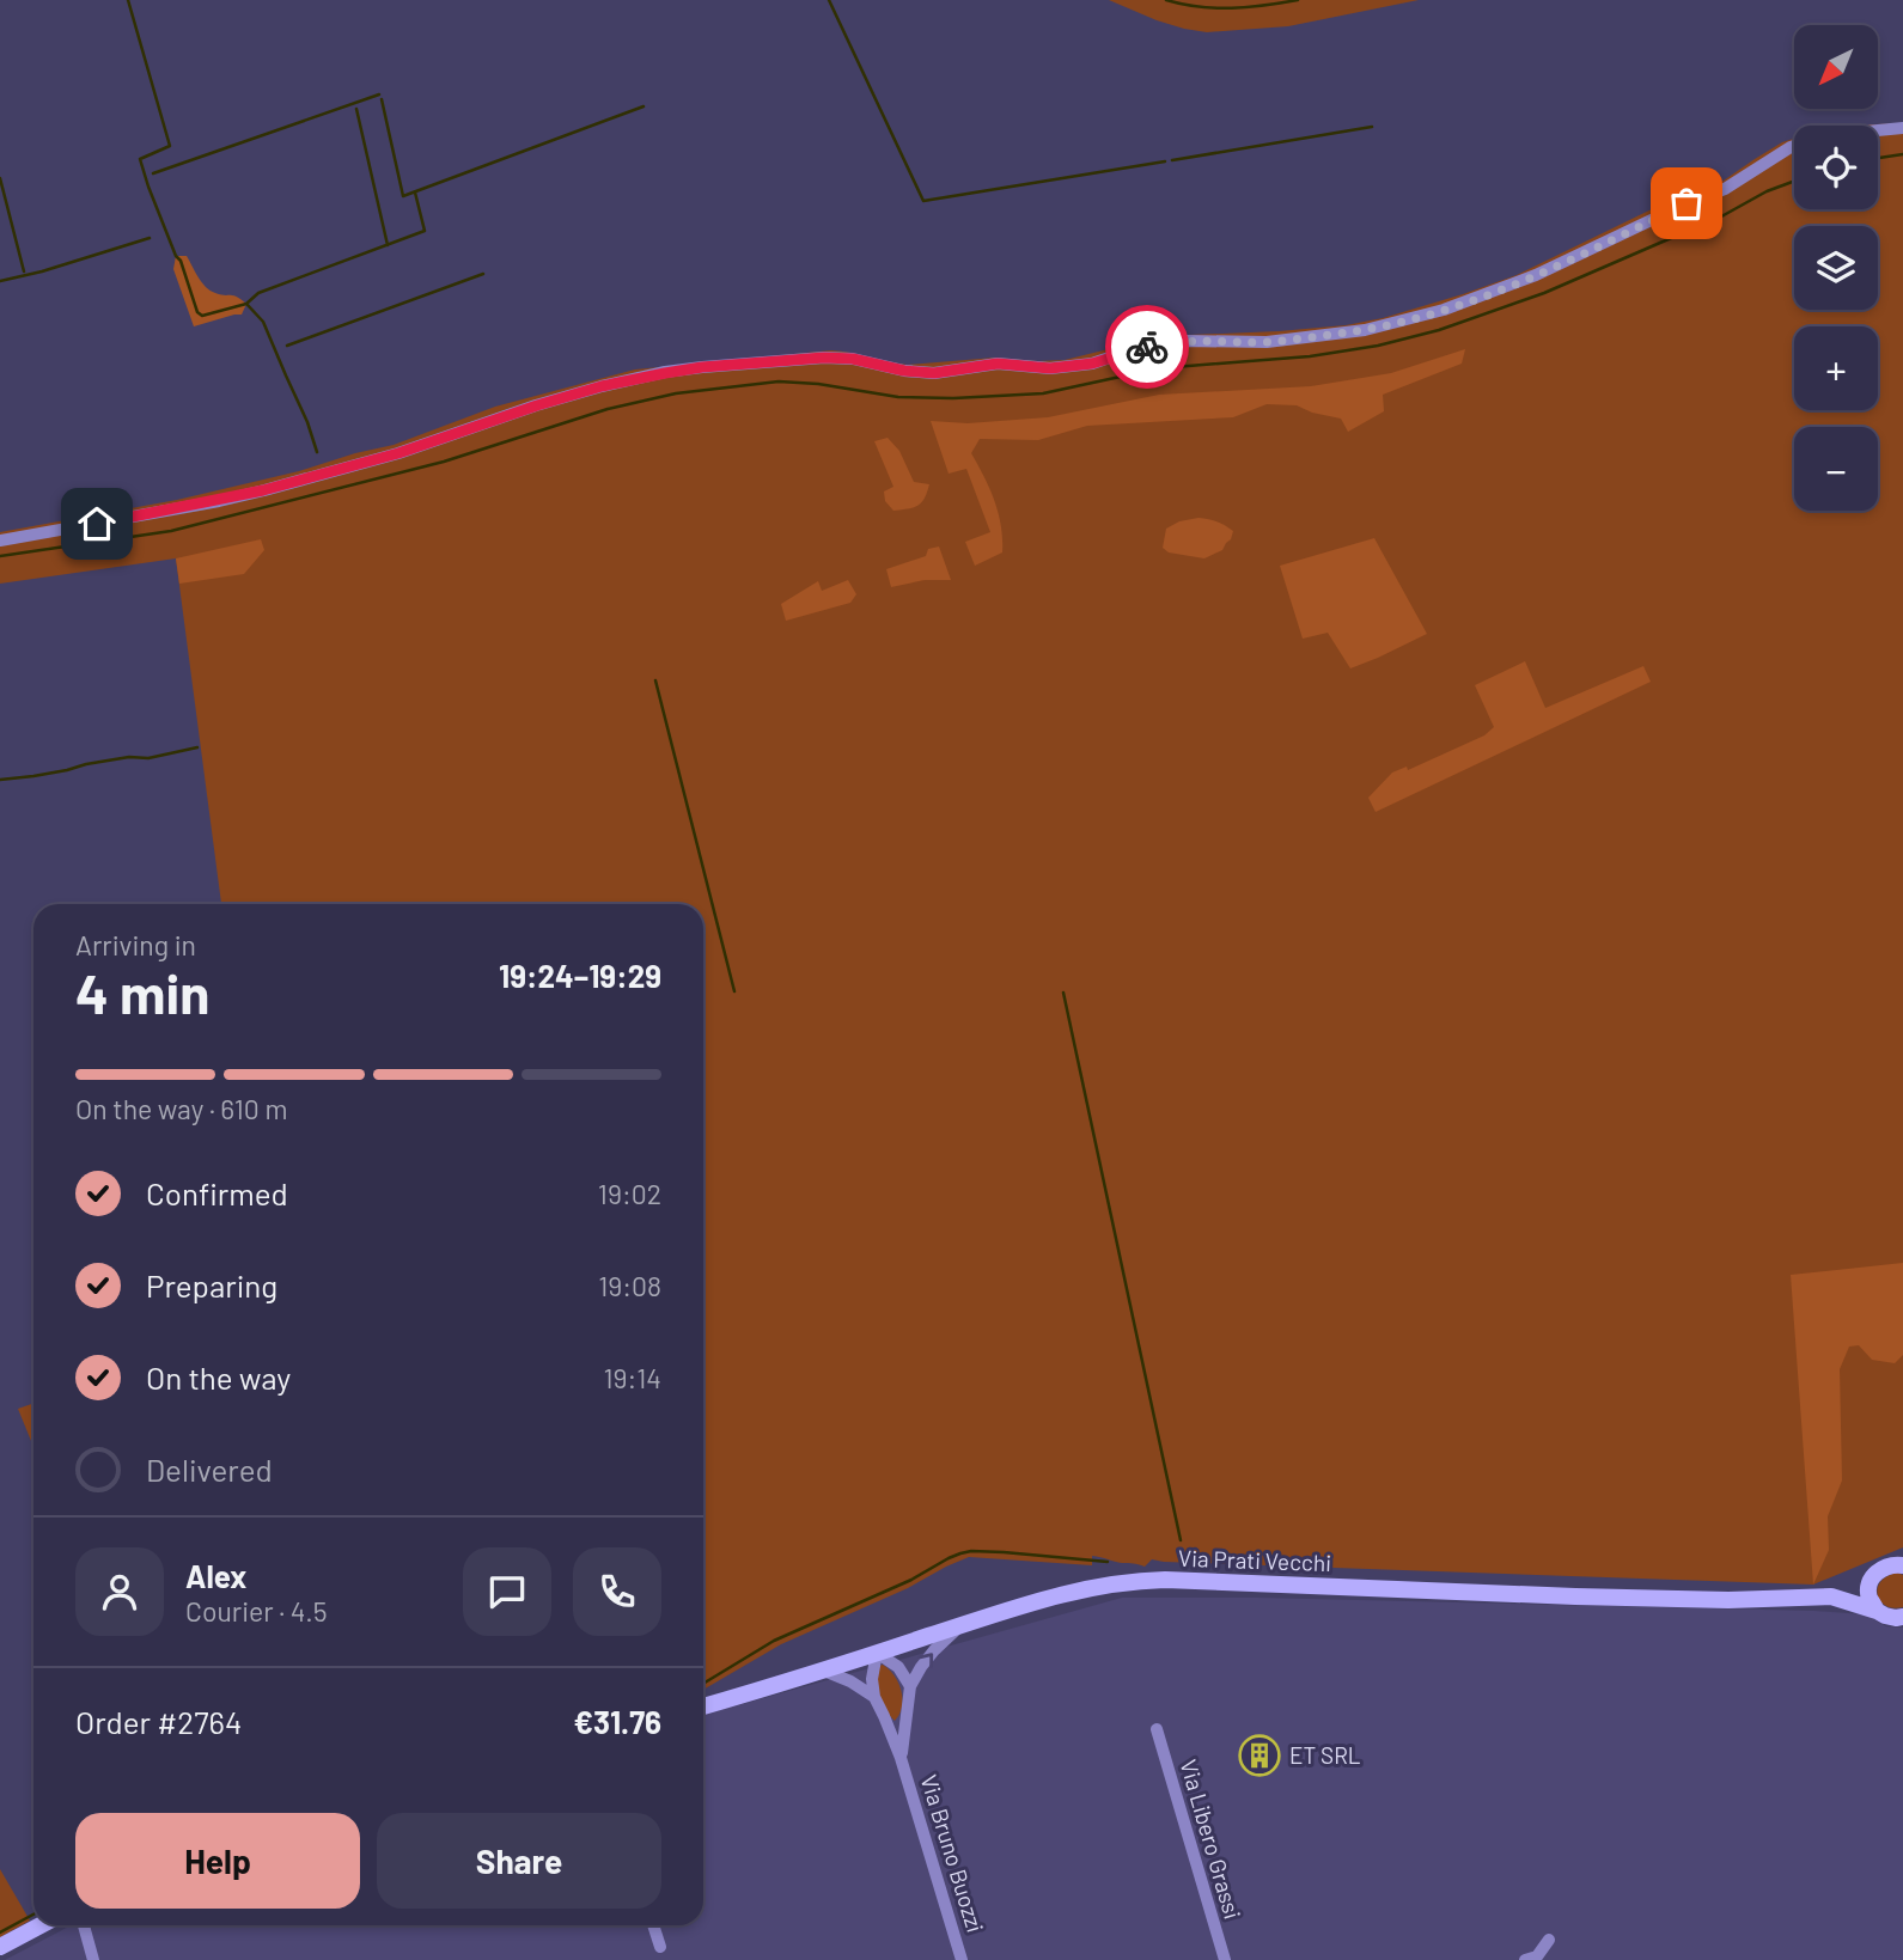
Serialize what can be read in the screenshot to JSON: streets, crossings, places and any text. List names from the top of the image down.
{
  "streets": {
    "main road": ["Via Prati Vecchi"],
    "street": ["Via Libero Grassi", "Via Bruno Buozzi"]
  },
  "crossings": [
    ["Via Prati Vecchi", "Via Bruno Buozzi"]
  ],
  "places": {
    "building": ["ET SRL"]
  },
  "north": "bottom left",
  "page": {
    "map_buttons": ["+", "−"],
    "heading": ["4 min", "Arriving in", "19:24–19:29"],
    "panel": [
      "Alex",
      "Courier · 4.5",
      "Order #2764",
      "€31.76"
    ],
    "bar": "On the way · 610 m",
    "list": [
      ["Confirmed", "19:02"],
      ["Preparing", "19:08"],
      ["On the way", "19:14"],
      "Delivered"
    ],
    "buttons": ["Help", "Share"]
  }
}
